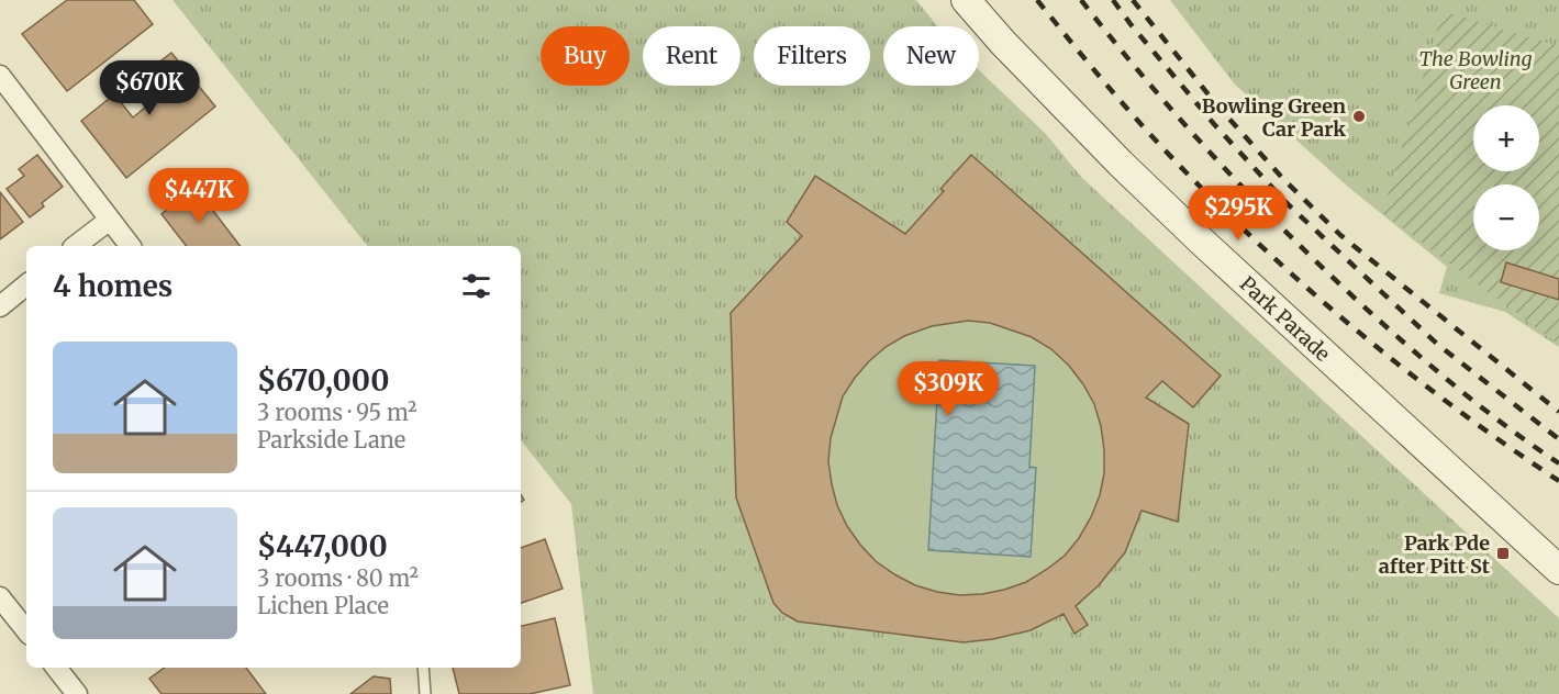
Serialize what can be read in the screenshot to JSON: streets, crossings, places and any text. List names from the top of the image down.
{
  "streets": {
    "street": ["Park Parade"]
  },
  "parks": ["The Bowling Green"],
  "places": {
    "other": ["Bowling Green Car Park"],
    "transit": ["Park Pde after Pitt St"]
  },
  "page": {
    "chip": [
      "Buy",
      "Rent",
      "Filters",
      "New"
    ],
    "price": [
      "$670K",
      "$447K",
      "$295K",
      "$309K"
    ],
    "map_buttons": ["+", "−"],
    "heading": "4 homes",
    "list": [
      {
        "name": "$670,000",
        "note": "3 rooms · 95 m² · Parkside Lane"
      },
      {
        "name": "$447,000",
        "note": "3 rooms · 80 m² · Lichen Place"
      }
    ]
  }
}
